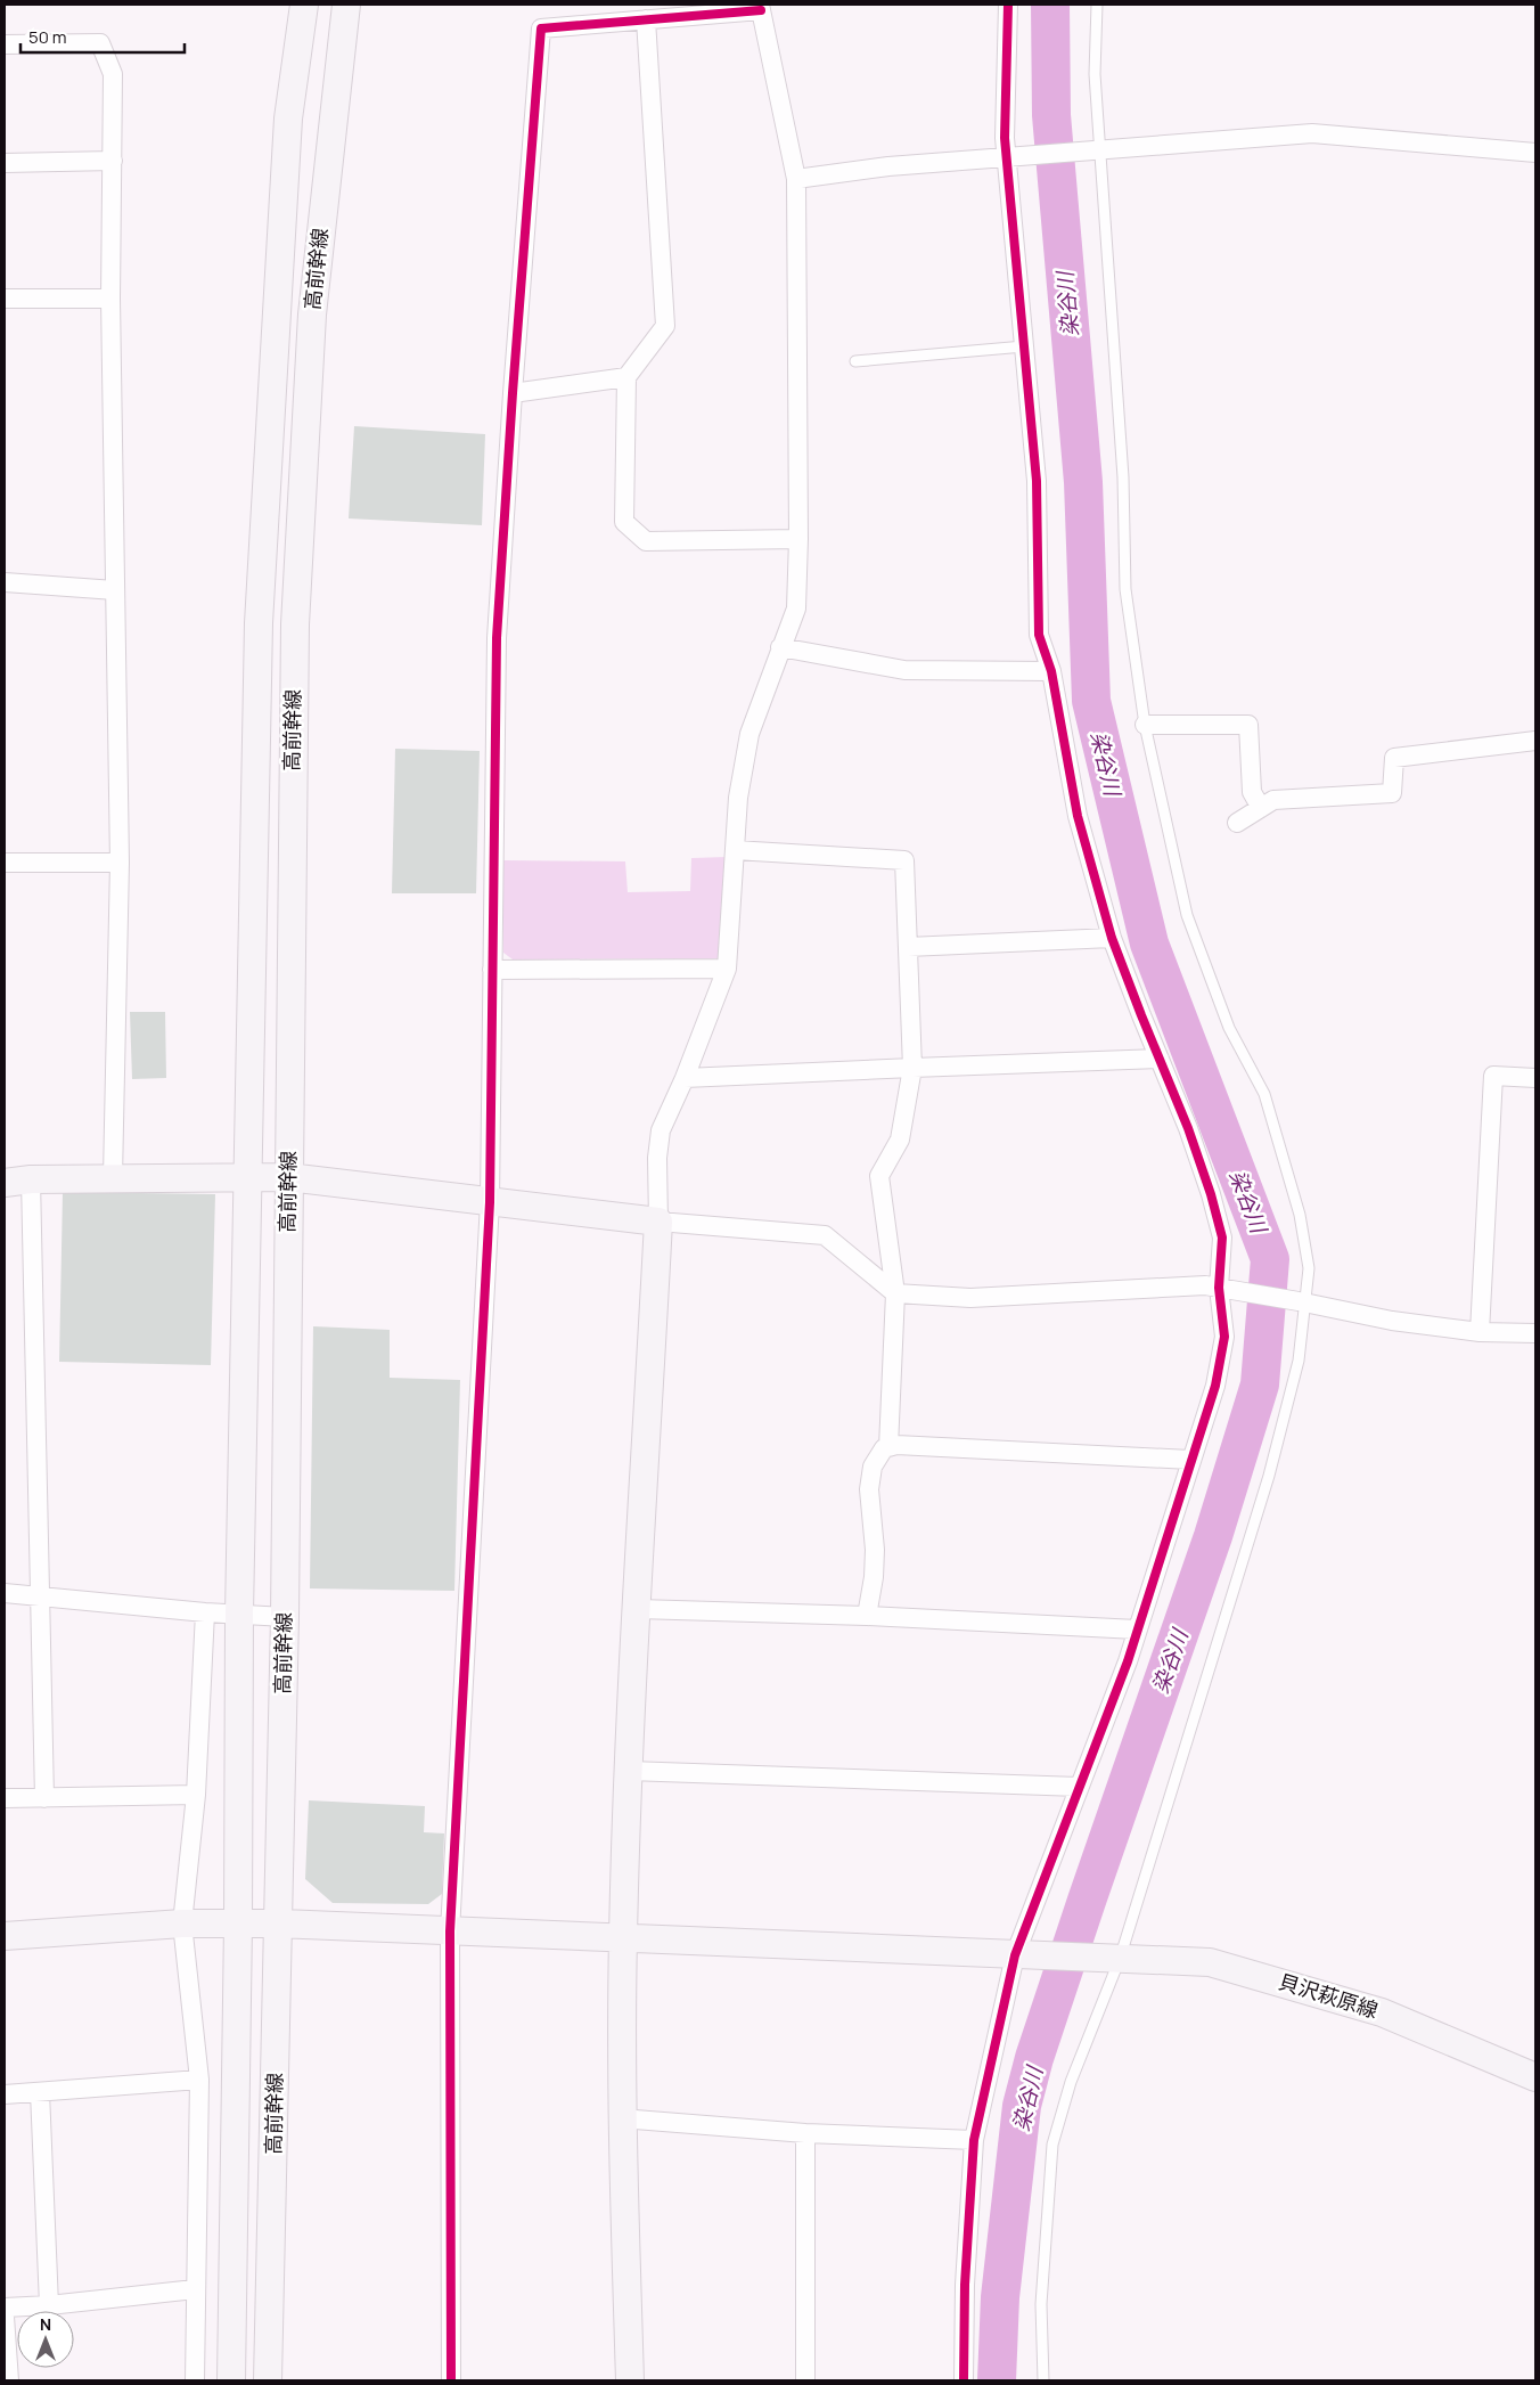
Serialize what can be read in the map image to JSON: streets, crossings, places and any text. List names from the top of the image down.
{
  "streets": {
    "street": ["高前幹線", "貝沢萩原線"]
  },
  "crossings": [
    ["高前幹線", "貝沢萩原線"]
  ],
  "water": ["染谷川"],
  "scale_bar": "50 m",
  "north": "top"
}
